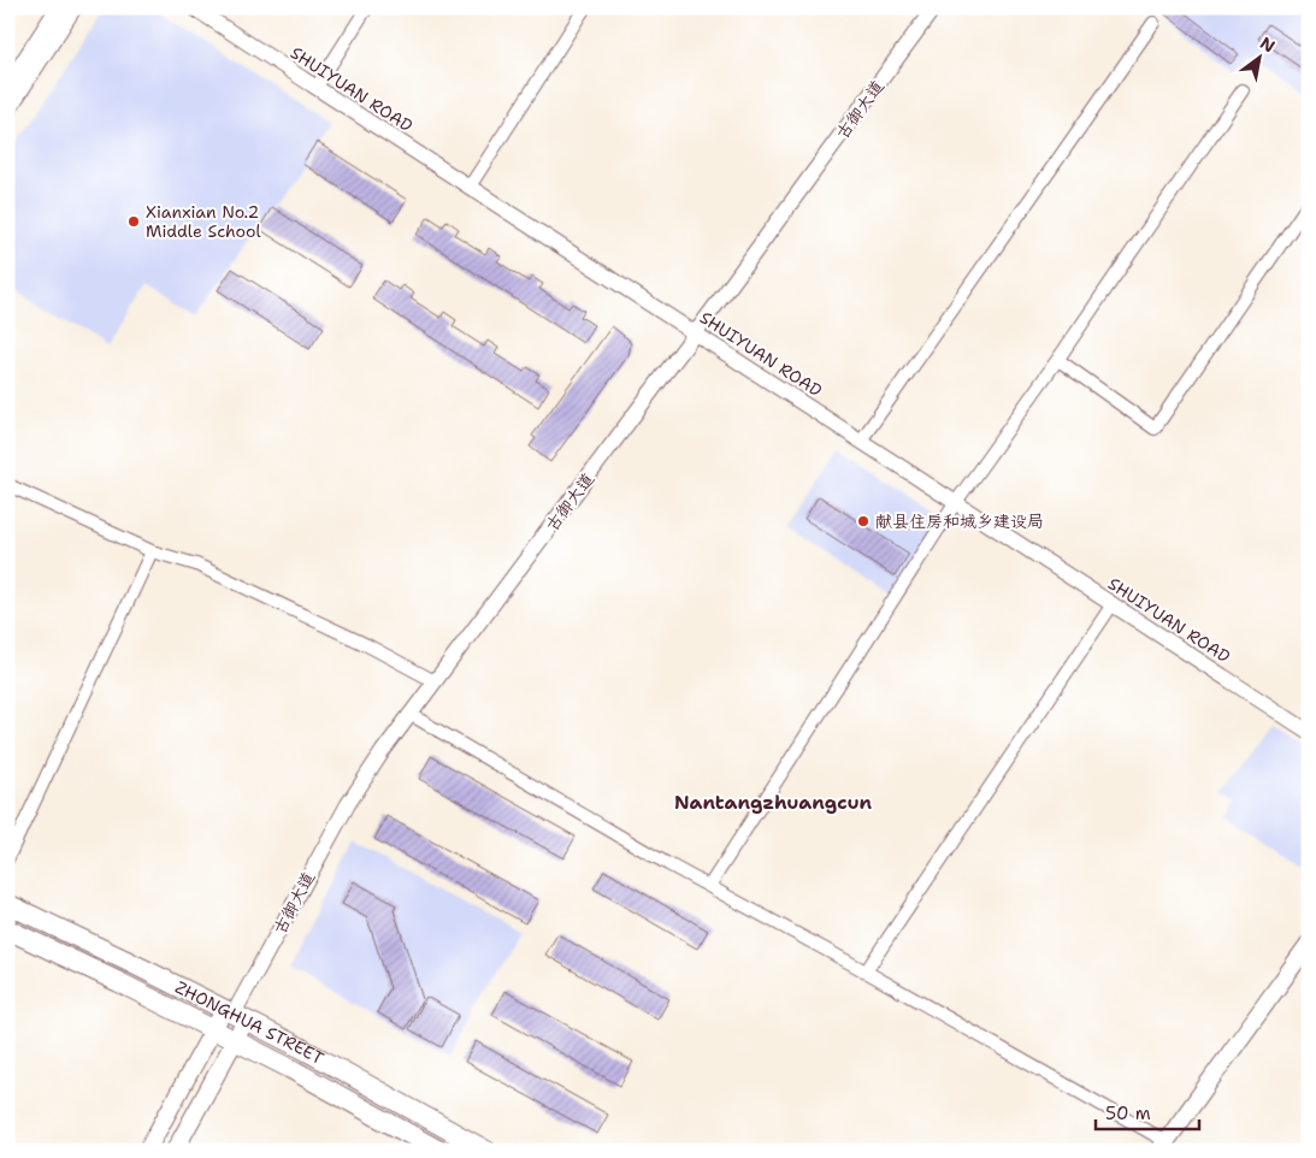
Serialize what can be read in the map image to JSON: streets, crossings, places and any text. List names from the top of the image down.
{
  "streets": {
    "main road": ["古御大道", "ZHONGHUA STREET"],
    "street": ["SHUIYUAN ROAD"]
  },
  "crossings": [
    ["SHUIYUAN ROAD", "古御大道"],
    ["古御大道", "ZHONGHUA STREET"]
  ],
  "districts": ["Nantangzhuangcun"],
  "places": ["Xianxian No.2 Middle School", "献县住房和城乡建设局"],
  "scale_bar": "50 m",
  "north": "top right"
}
